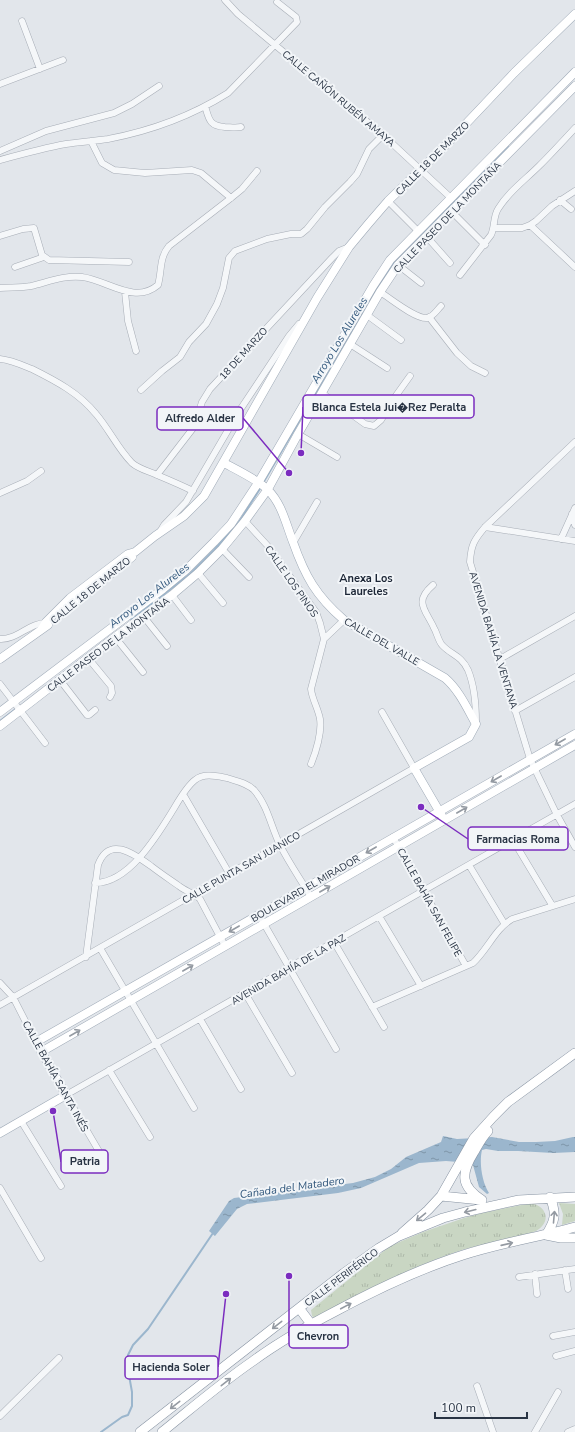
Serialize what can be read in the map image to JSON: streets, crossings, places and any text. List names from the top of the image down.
{
  "streets": {
    "highway": ["CALLE PERIFÉRICO"],
    "main road": [
      "CALLE 18 DE MARZO",
      "CALLE PASEO DE LA MONTAÑA",
      "CALLE DEL VALLE",
      "CALLE PUNTA SAN JUANICO",
      "BOULEVARD EL MIRADOR",
      "AVENIDA BAHÍA DE LA PAZ",
      "CALLE BAHÍA SANTA INÉS"
    ],
    "street": [
      "CALLE CAÑÓN RUBÉN AMAYA",
      "18 DE MARZO",
      "CALLE LOS PINOS",
      "AVENIDA BAHÍA LA VENTANA",
      "CALLE BAHÍA SAN FELIPE"
    ]
  },
  "crossings": [
    ["CALLE CAÑÓN RUBÉN AMAYA", "CALLE 18 DE MARZO"],
    ["CALLE CAÑÓN RUBÉN AMAYA", "CALLE PASEO DE LA MONTAÑA"],
    ["CALLE 18 DE MARZO", "18 DE MARZO"],
    ["CALLE 18 DE MARZO", "CALLE DEL VALLE"],
    ["CALLE PASEO DE LA MONTAÑA", "CALLE LOS PINOS"],
    ["CALLE PASEO DE LA MONTAÑA", "CALLE DEL VALLE"],
    ["AVENIDA BAHÍA LA VENTANA", "BOULEVARD EL MIRADOR"],
    ["AVENIDA BAHÍA LA VENTANA", "AVENIDA BAHÍA DE LA PAZ"],
    ["CALLE DEL VALLE", "CALLE PUNTA SAN JUANICO"],
    ["CALLE PUNTA SAN JUANICO", "CALLE BAHÍA SANTA INÉS"],
    ["BOULEVARD EL MIRADOR", "CALLE BAHÍA SAN FELIPE"],
    ["BOULEVARD EL MIRADOR", "CALLE BAHÍA SANTA INÉS"],
    ["CALLE BAHÍA SAN FELIPE", "AVENIDA BAHÍA DE LA PAZ"],
    ["AVENIDA BAHÍA DE LA PAZ", "CALLE BAHÍA SANTA INÉS"]
  ],
  "districts": ["Anexa Los Laureles"],
  "water": ["Arroyo Los Alureles", "Cañada del Matadero"],
  "places": [
    "Blanca Estela Jui�Rez Peralta",
    "Alfredo Alder",
    "Farmacias Roma",
    "Patria",
    "Chevron",
    "Hacienda Soler"
  ],
  "scale_bar": "100 m"
}
